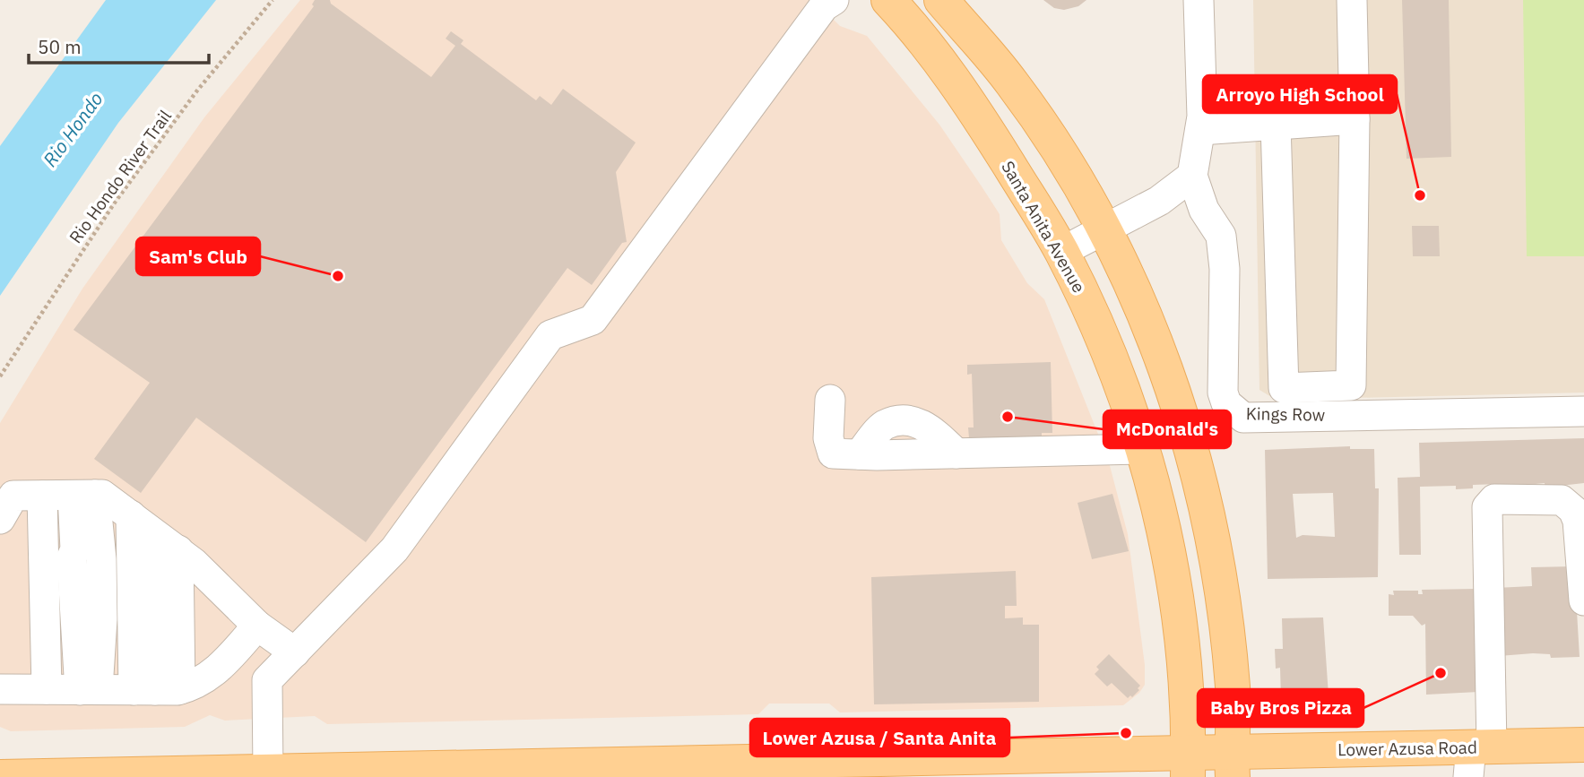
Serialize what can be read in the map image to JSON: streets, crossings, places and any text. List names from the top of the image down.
{
  "streets": {
    "main road": ["Santa Anita Avenue", "Lower Azusa Road"],
    "street": ["Kings Row"],
    "path": ["Rio Hondo River Trail"]
  },
  "crossings": [
    ["Santa Anita Avenue", "Lower Azusa Road"]
  ],
  "water": ["Rio Hondo"],
  "places": [
    "Arroyo High School",
    "Sam's Club",
    "McDonald's",
    "Baby Bros Pizza",
    "Lower Azusa / Santa Anita"
  ],
  "scale_bar": "50 m"
}
